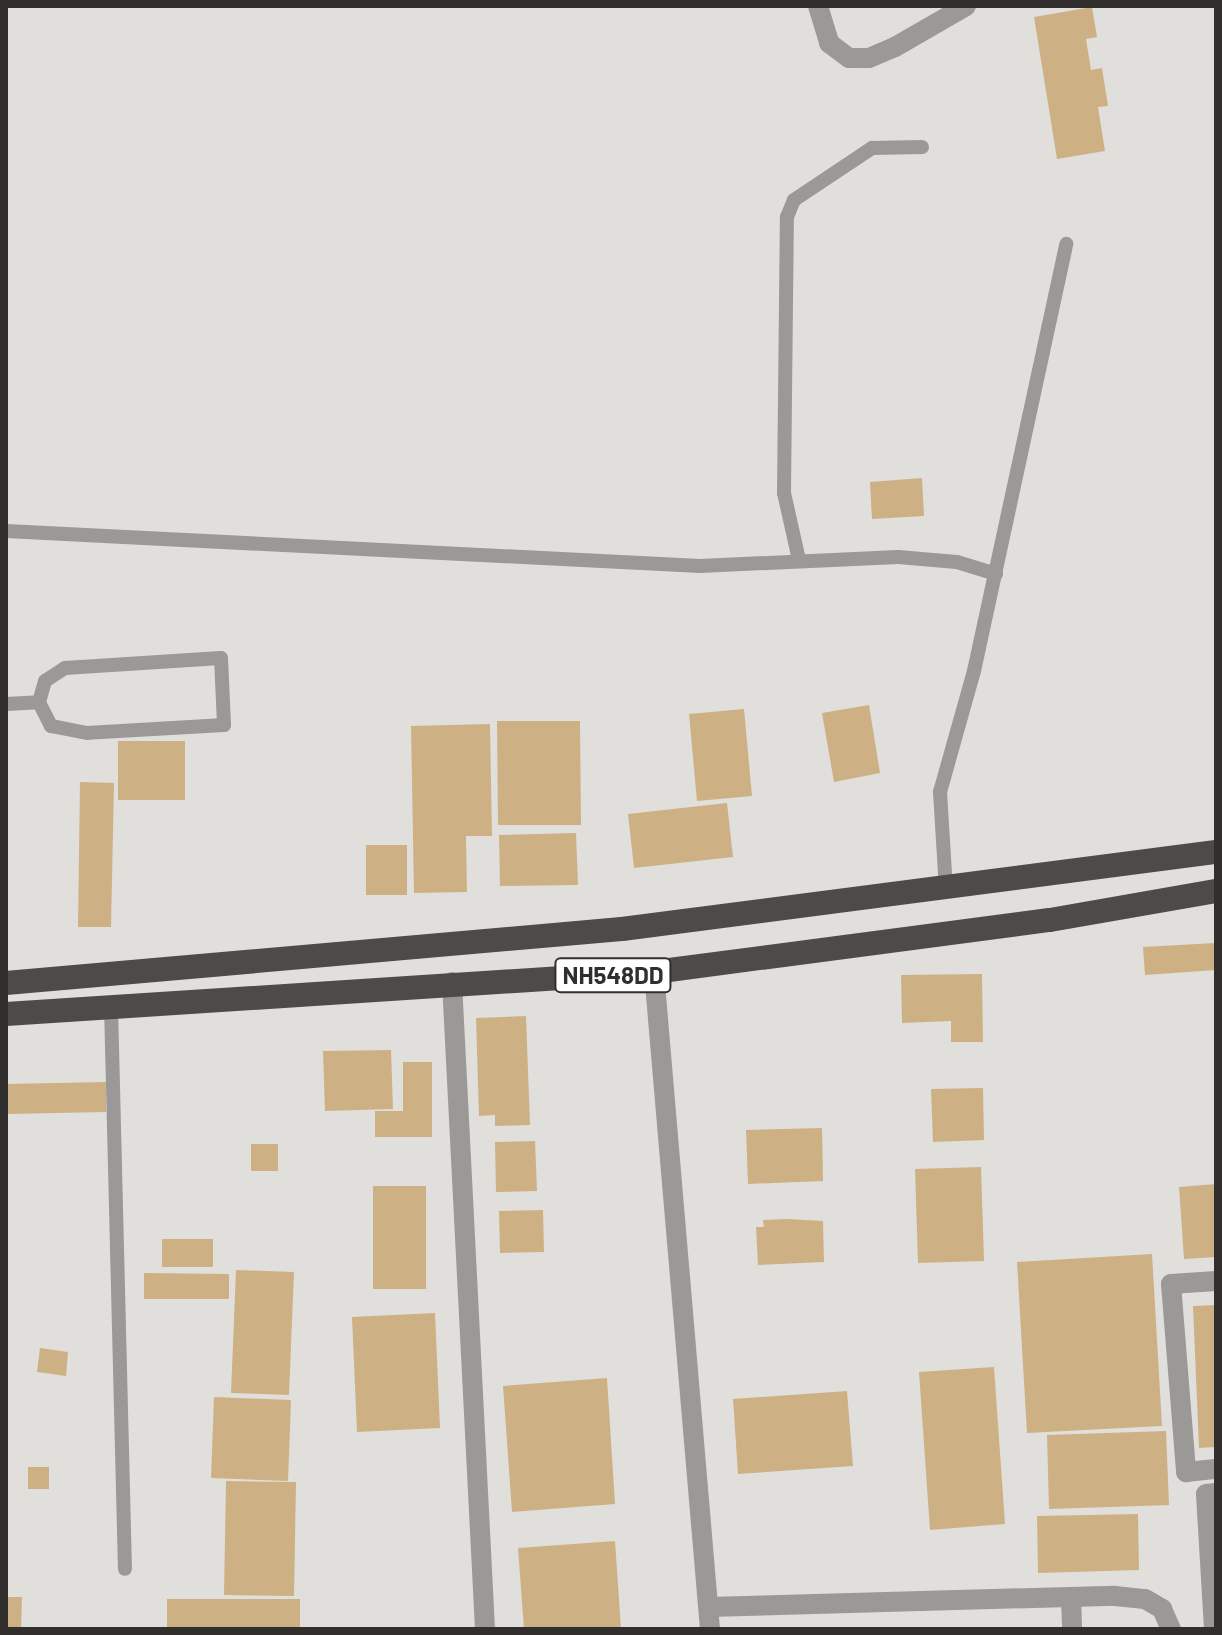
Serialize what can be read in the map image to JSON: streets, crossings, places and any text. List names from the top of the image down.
{
  "streets": {
    "highway": ["NH548DD"]
  }
}
